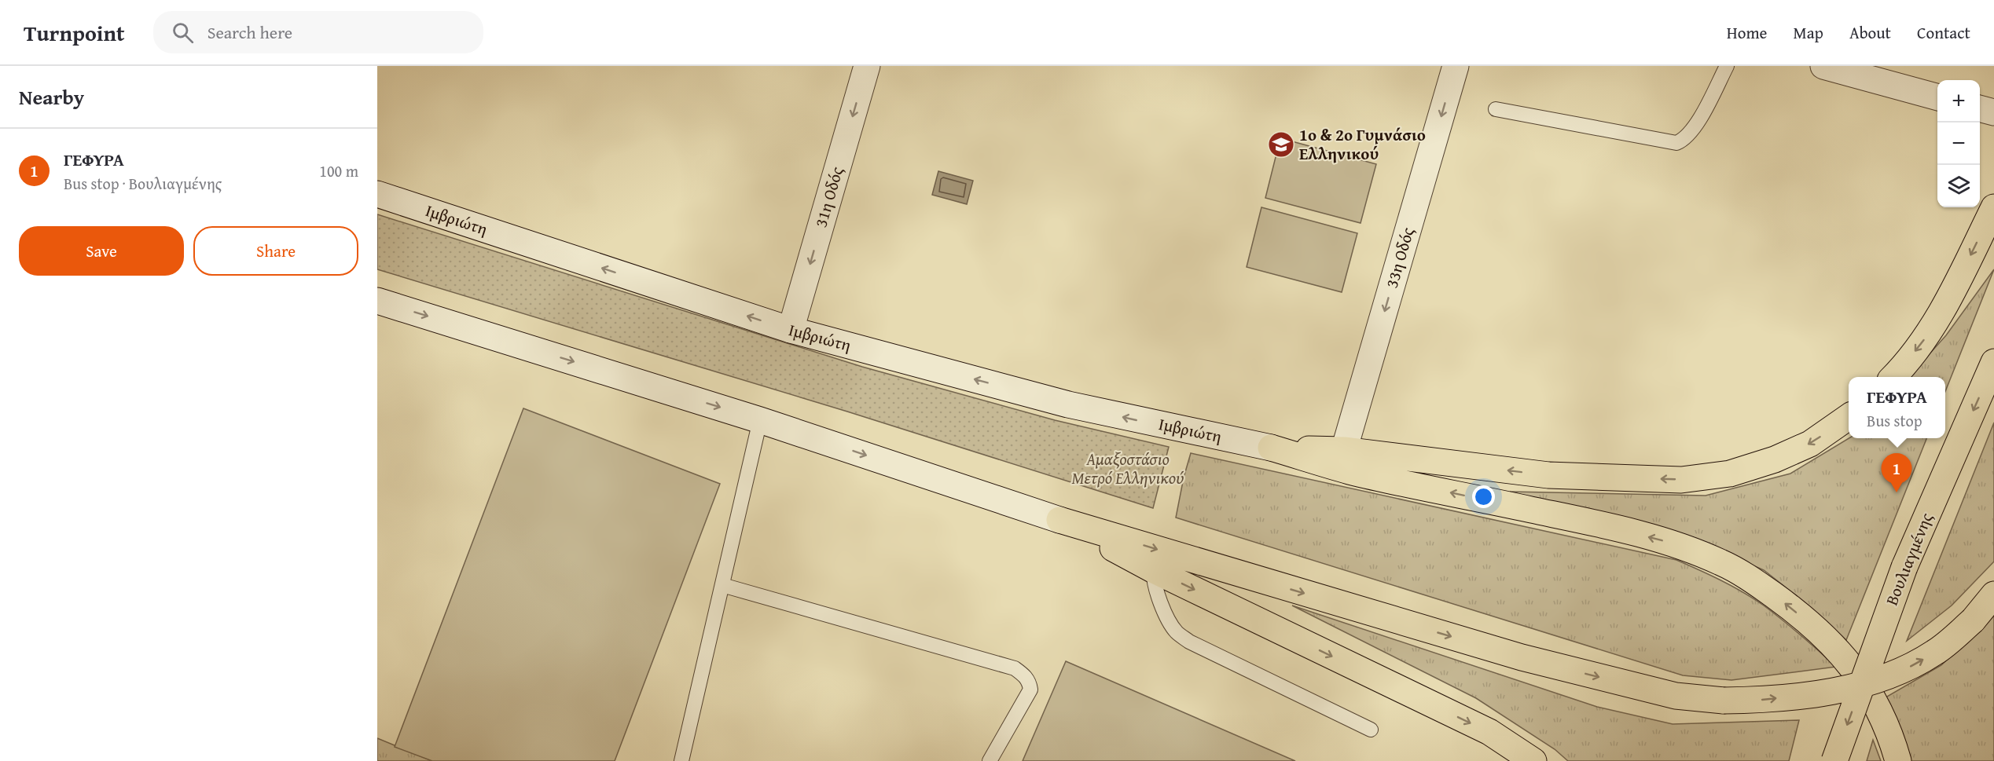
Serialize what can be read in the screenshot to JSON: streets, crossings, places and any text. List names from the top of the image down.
{
  "streets": {
    "main road": ["Βουλιαγμένης"],
    "street": ["31η Οδός", "Ιμβριώτη", "33η Οδός"]
  },
  "crossings": [
    ["31η Οδός", "Ιμβριώτη"]
  ],
  "one_way": ["31η Οδός", "33η Οδός", "Βουλιαγμένης"],
  "parks": ["Αμαξοστάσιο Μετρό Ελληνικού"],
  "places": {
    "school or university": ["1ο & 2ο Γυμνάσιο Ελληνικού"]
  },
  "page": {
    "header": "Turnpoint",
    "search": "Search here",
    "nav": [
      "Home",
      "Map",
      "About",
      "Contact"
    ],
    "heading": "Nearby",
    "map_buttons": ["+", "−"],
    "list": [
      {
        "mark": "1",
        "name": "ΓΕΦΥΡΑ",
        "note": "Bus stop · Βουλιαγμένης",
        "value": "100 m"
      }
    ],
    "buttons": ["Save", "Share"],
    "popup": ["ΓΕΦΥΡΑ", "Bus stop"],
    "pins": "1"
  }
}
